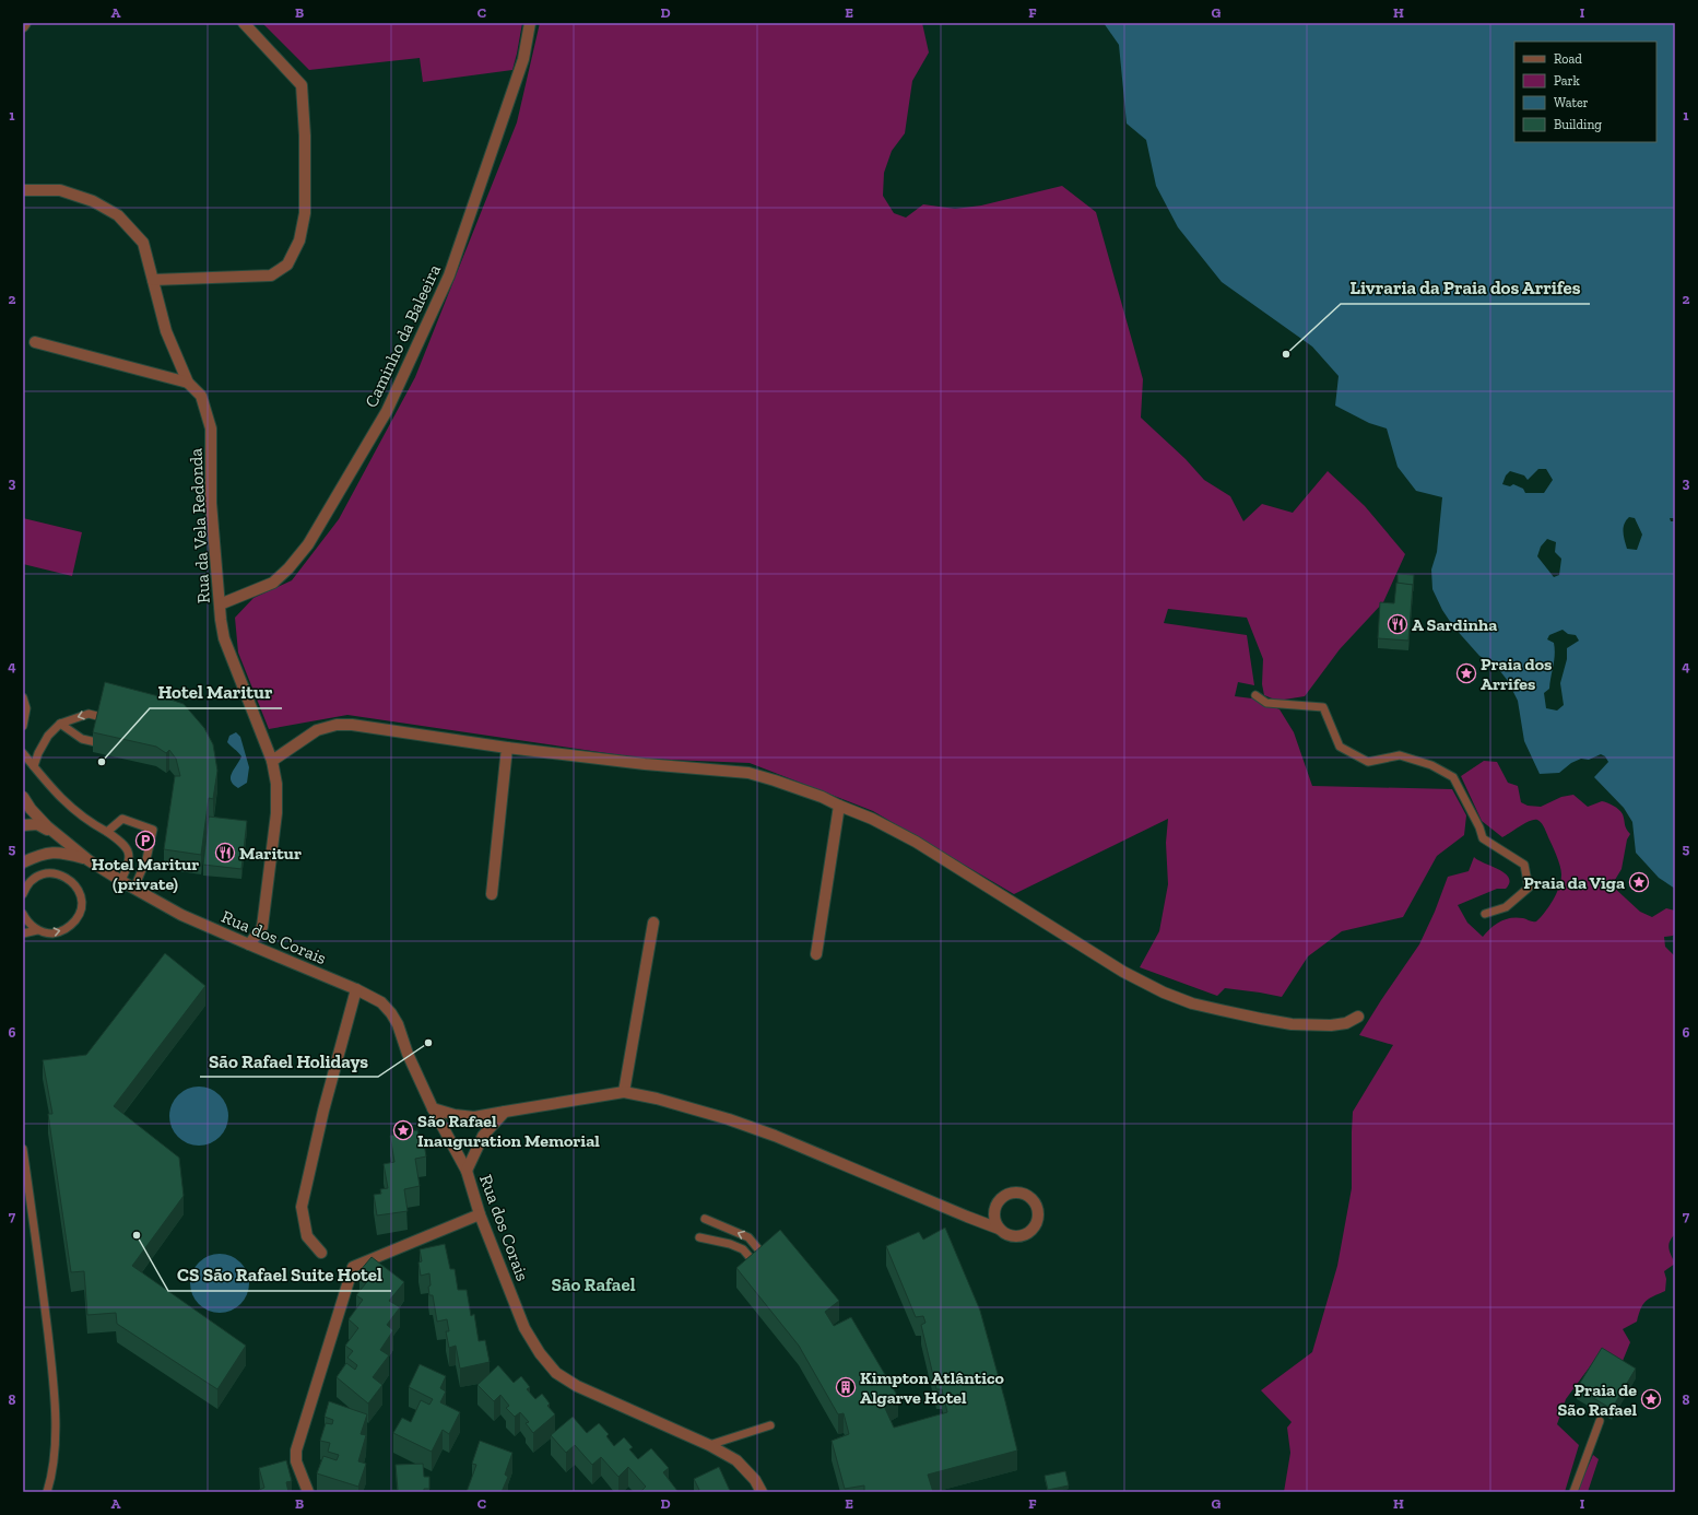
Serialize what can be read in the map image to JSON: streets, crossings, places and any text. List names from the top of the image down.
{
  "streets": {
    "street": ["Caminho da Baleeira", "Rua da Vela Redonda", "Rua dos Corais"]
  },
  "crossings": [
    ["Caminho da Baleeira", "Rua da Vela Redonda"],
    ["Rua da Vela Redonda", "Rua dos Corais"]
  ],
  "districts": ["São Rafael"],
  "places": {
    "other": [
      "Livraria da Praia dos Arrifes",
      "Hotel Maritur",
      "São Rafael Holidays",
      "CS São Rafael Suite Hotel"
    ],
    "restaurant": ["A Sardinha", "Maritur"],
    "place": [
      "Praia dos Arrifes",
      "Praia da Viga",
      "São Rafael Inauguration Memorial",
      "Praia de São Rafael"
    ],
    "parking": ["Hotel Maritur (private)"],
    "building": ["Kimpton Atlântico Algarve Hotel"]
  },
  "legend": [
    "Road",
    "Park",
    "Water",
    "Building"
  ],
  "grid": {
    "columns": [
      "A",
      "B",
      "C",
      "D",
      "E",
      "F",
      "G",
      "H",
      "I"
    ],
    "rows": [
      "1",
      "2",
      "3",
      "4",
      "5",
      "6",
      "7",
      "8"
    ]
  }
}
